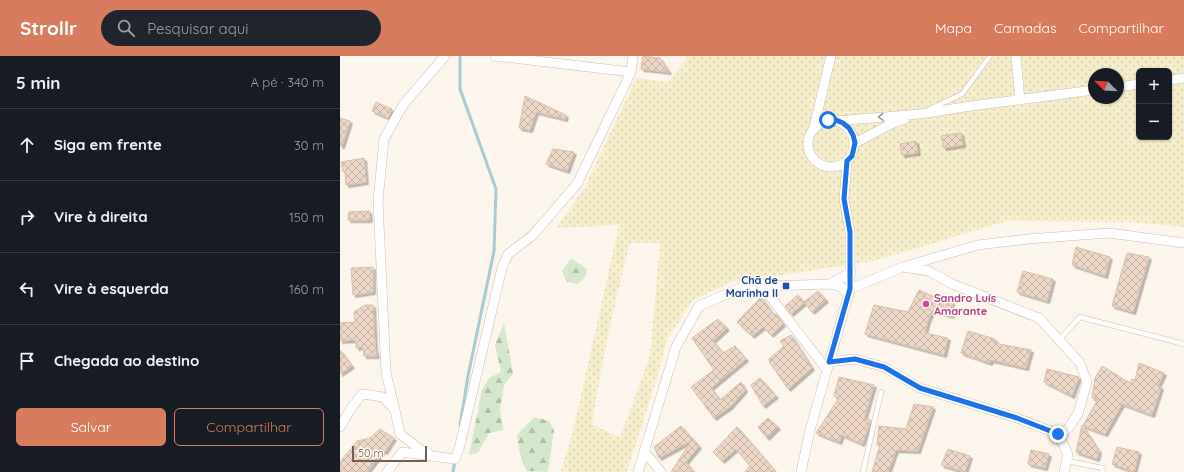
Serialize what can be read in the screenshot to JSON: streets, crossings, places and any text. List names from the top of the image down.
{
  "places": {
    "transit": ["Chã de Marinha II"],
    "other": ["Sandro Luís Amarante"]
  },
  "scale_bar": "50 m",
  "north": "top left",
  "page": {
    "header": "Strollr",
    "search": "Pesquisar aqui",
    "nav": ["Mapa", "Camadas", "Compartilhar"],
    "heading": ["5 min", "A pé · 340 m"],
    "map_buttons": ["+", "−"],
    "list": [
      ["Siga em frente", "30 m"],
      ["Vire à direita", "150 m"],
      ["Vire à esquerda", "160 m"],
      "Chegada ao destino"
    ],
    "buttons": ["Salvar", "Compartilhar"],
    "scale": "50 m"
  }
}
